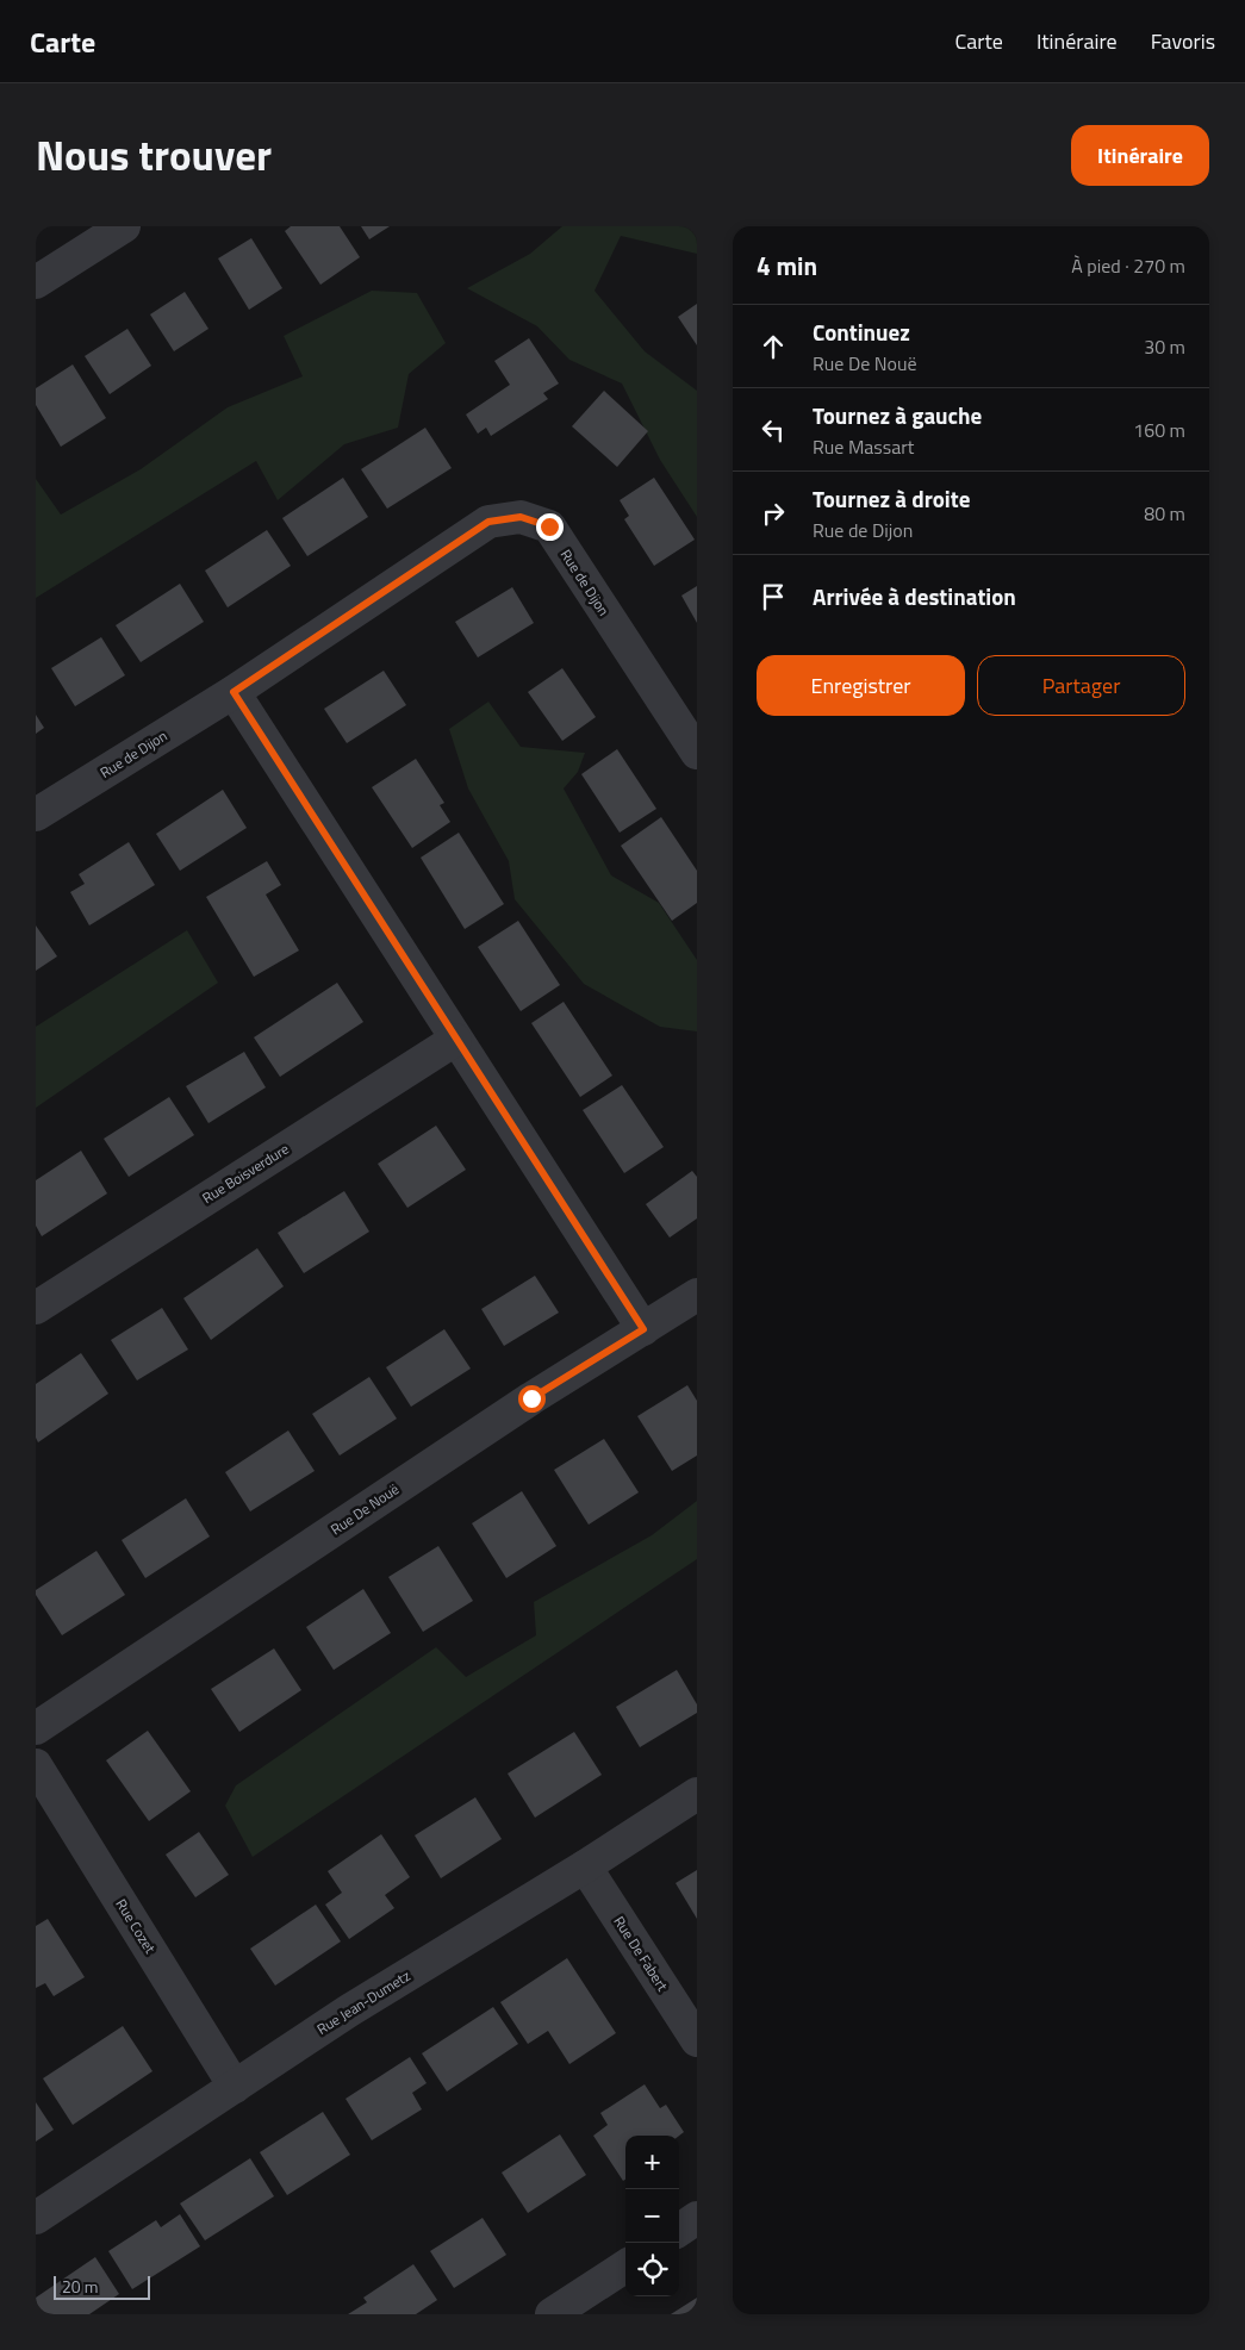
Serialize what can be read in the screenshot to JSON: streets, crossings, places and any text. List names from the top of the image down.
{
  "streets": {
    "street": [
      "Rue de Dijon",
      "Rue Boisverdure",
      "Rue De Nouë",
      "Rue Cozet",
      "Rue De Fabert",
      "Rue Jean-Dumetz"
    ]
  },
  "crossings": [
    ["Rue Cozet", "Rue Jean-Dumetz"],
    ["Rue De Fabert", "Rue Jean-Dumetz"]
  ],
  "scale_bar": "20 m",
  "page": {
    "header": "Carte",
    "nav": ["Carte", "Itinéraire", "Favoris"],
    "title": "Nous trouver",
    "buttons": [
      "Itinéraire",
      ["Enregistrer", "Partager"]
    ],
    "heading": ["4 min", "À pied · 270 m"],
    "list": [
      ["Continuez", "Rue De Nouë", "30 m"],
      ["Tournez à gauche", "Rue Massart", "160 m"],
      ["Tournez à droite", "Rue de Dijon", "80 m"],
      "Arrivée à destination"
    ],
    "map_buttons": ["+", "−"],
    "scale": "20 m"
  }
}
